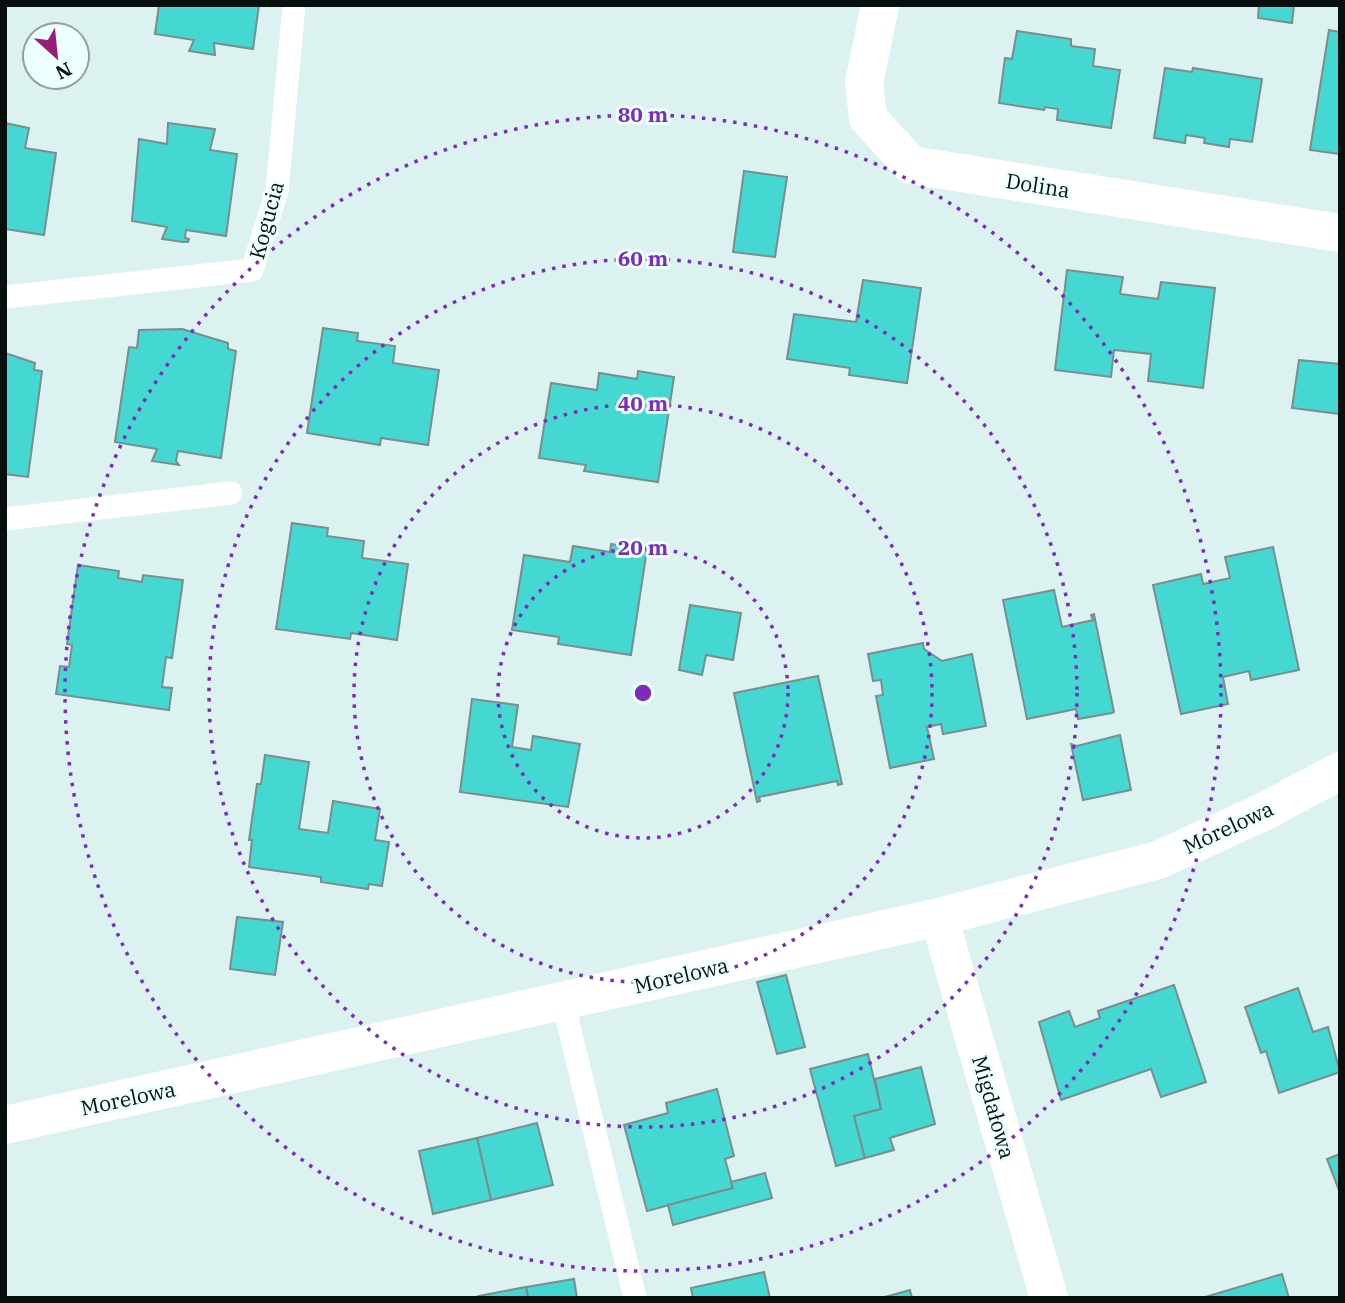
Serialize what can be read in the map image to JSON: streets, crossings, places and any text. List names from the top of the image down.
{
  "streets": {
    "street": ["Dolina", "Morelowa", "Migdałowa"],
    "lane": ["Kogucia"]
  },
  "crossings": [
    ["Morelowa", "Migdałowa"]
  ],
  "north": "bottom right",
  "rings": [
    "80 m",
    "60 m",
    "40 m",
    "20 m"
  ]
}
